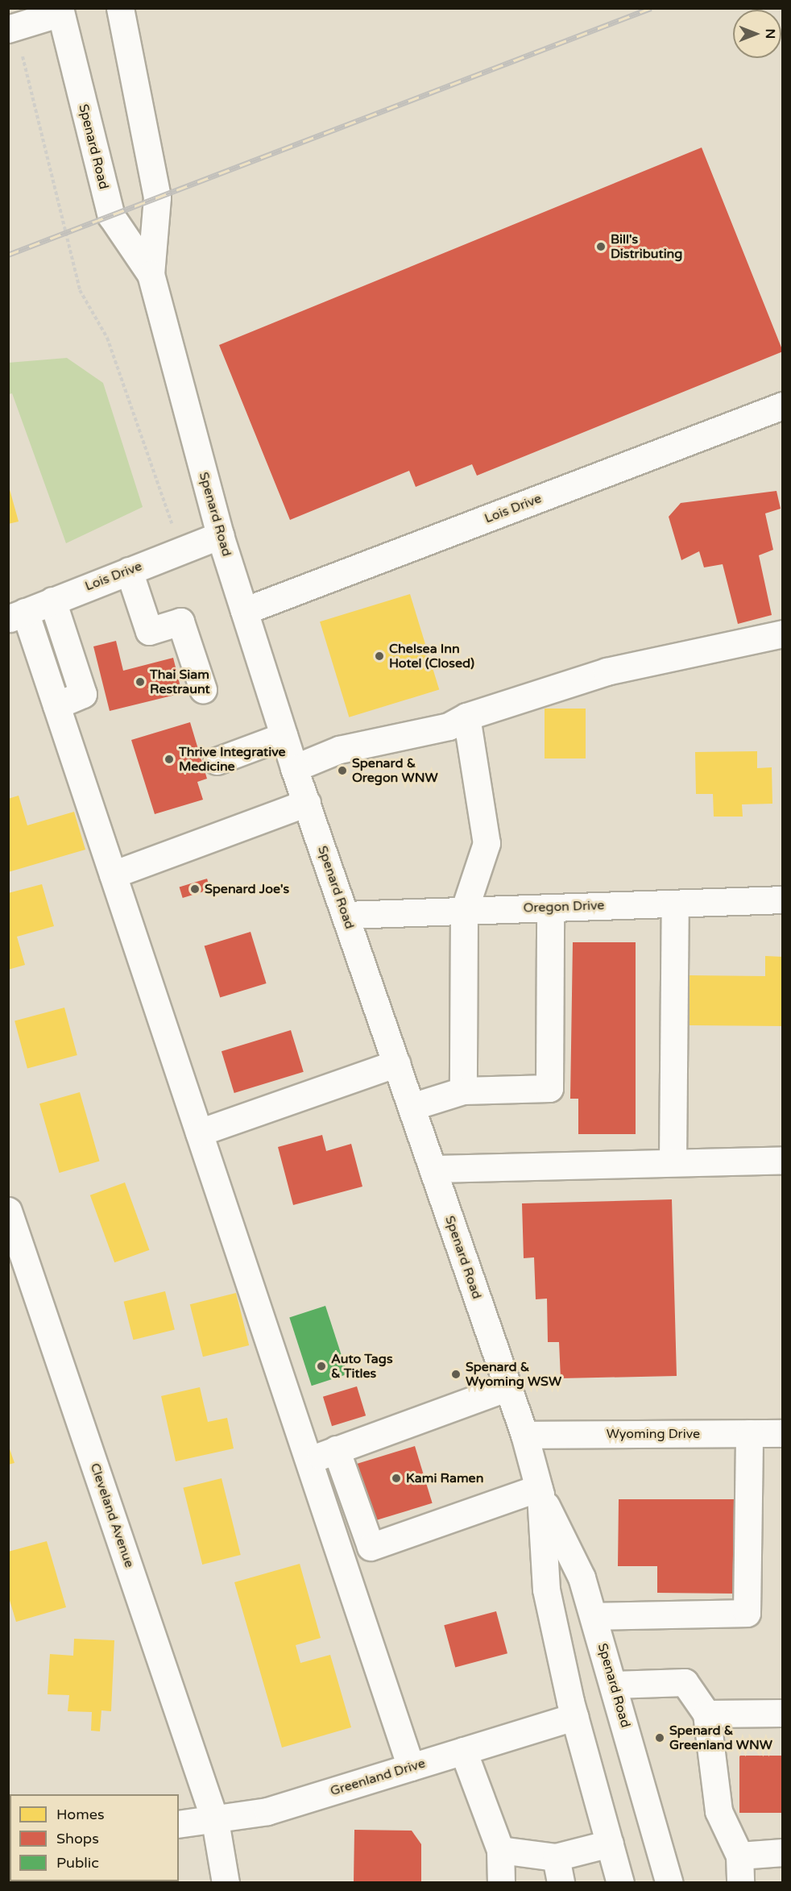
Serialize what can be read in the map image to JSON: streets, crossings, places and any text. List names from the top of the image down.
{
  "streets": {
    "main road": [
      "Spenard Road",
      "Lois Drive",
      "Oregon Drive",
      "Wyoming Drive",
      "Cleveland Avenue",
      "Greenland Drive"
    ]
  },
  "crossings": [
    ["Spenard Road", "Lois Drive"],
    ["Spenard Road", "Oregon Drive"],
    ["Spenard Road", "Wyoming Drive"],
    ["Spenard Road", "Greenland Drive"],
    ["Cleveland Avenue", "Greenland Drive"]
  ],
  "places": [
    "Bill's Distributing",
    "Chelsea Inn Hotel (Closed)",
    "Thai Siam Restraunt",
    "Thrive Integrative Medicine",
    "Spenard & Oregon WNW",
    "Spenard Joe's",
    "Auto Tags & Titles",
    "Spenard & Wyoming WSW",
    "Kami Ramen",
    "Spenard & Greenland WNW"
  ],
  "legend": ["Homes", "Shops", "Public"],
  "north": "right"
}
